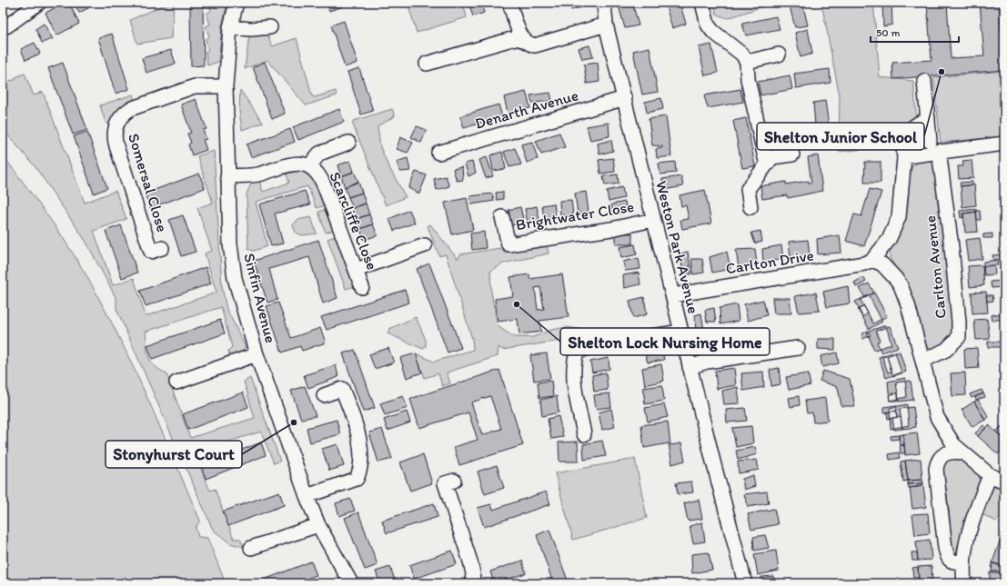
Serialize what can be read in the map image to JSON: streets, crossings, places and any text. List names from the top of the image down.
{
  "streets": {
    "street": [
      "Denarth Avenue",
      "Somersal Close",
      "Brightwater Close",
      "Scarcliffe Close",
      "Weston Park Avenue",
      "Carlton Drive",
      "Carlton Avenue",
      "Sinfin Avenue"
    ]
  },
  "crossings": [
    ["Denarth Avenue", "Weston Park Avenue"],
    ["Somersal Close", "Sinfin Avenue"],
    ["Brightwater Close", "Weston Park Avenue"],
    ["Scarcliffe Close", "Sinfin Avenue"],
    ["Weston Park Avenue", "Carlton Drive"],
    ["Carlton Drive", "Carlton Avenue"]
  ],
  "places": ["Shelton Junior School", "Shelton Lock Nursing Home", "Stonyhurst Court"],
  "scale_bar": "50 m"
}
